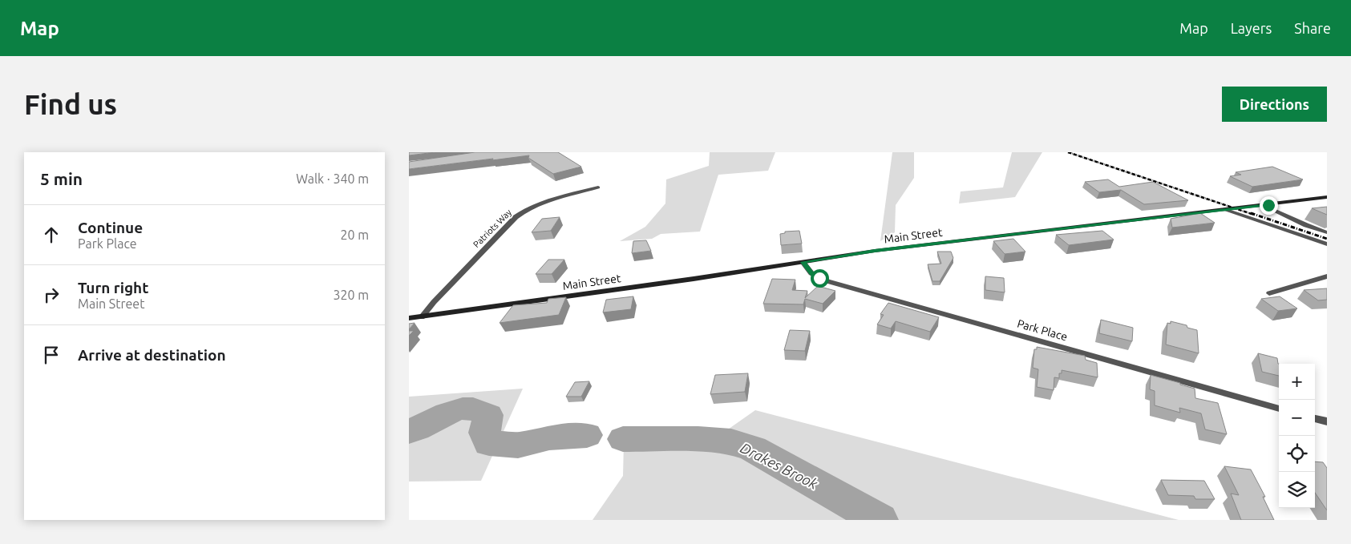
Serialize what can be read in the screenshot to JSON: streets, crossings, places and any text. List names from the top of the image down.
{
  "streets": {
    "street": ["Patriots Way", "Main Street", "Park Place"]
  },
  "crossings": [
    ["Patriots Way", "Main Street"],
    ["Main Street", "Park Place"]
  ],
  "water": ["Drakes Brook"],
  "page": {
    "header": "Map",
    "nav": ["Map", "Layers", "Share"],
    "buttons": "Directions",
    "title": "Find us",
    "heading": ["5 min", "Walk · 340 m"],
    "list": [
      ["Continue", "Park Place", "20 m"],
      ["Turn right", "Main Street", "320 m"],
      "Arrive at destination"
    ],
    "map_buttons": ["+", "−"]
  }
}
